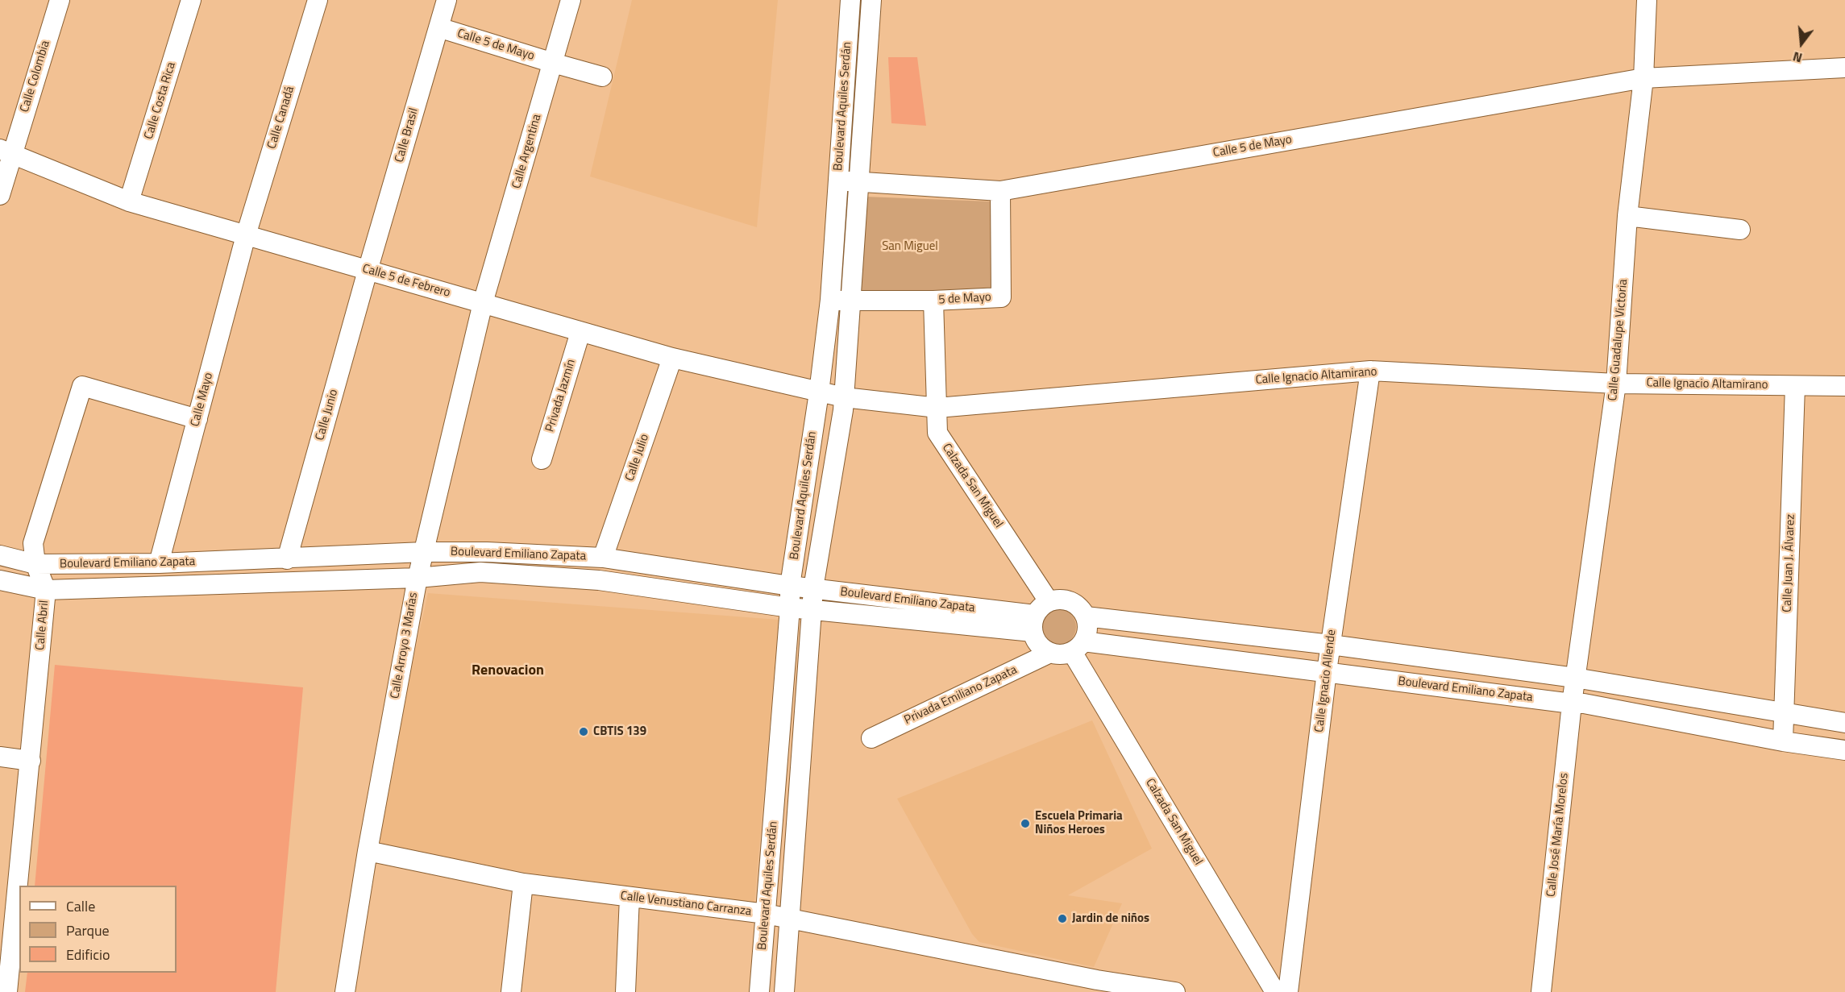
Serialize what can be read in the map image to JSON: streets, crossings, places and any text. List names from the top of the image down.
{
  "streets": {
    "street": [
      "Calle 5 de Mayo",
      "Calle Colombia",
      "Calle Costa Rica",
      "Boulevard Aquiles Serdán",
      "Calle Canadá",
      "Calle Brasil",
      "Calle Argentina",
      "Calle 5 de Febrero",
      "5 de Mayo",
      "Calle Guadalupe Victoria",
      "Calle Ignacio Altamirano",
      "Privada Jazmín",
      "Calle Mayo",
      "Calle Junio",
      "Calle Julio",
      "Calzada San Miguel",
      "Boulevard Emiliano Zapata",
      "Calle Juan J. Álvarez",
      "Calle Abril",
      "Calle Arroyo 3 Marías",
      "Calle Ignacio Allende",
      "Privada Emiliano Zapata",
      "Calle José María Morelos",
      "Calle Venustiano Carranza"
    ]
  },
  "crossings": [
    ["Calle 5 de Mayo", "Boulevard Aquiles Serdán"],
    ["Calle 5 de Mayo", "Calle Brasil"],
    ["Calle 5 de Mayo", "Calle Argentina"],
    ["Calle 5 de Mayo", "5 de Mayo"],
    ["Calle 5 de Mayo", "Calle Guadalupe Victoria"],
    ["Calle Colombia", "Calle 5 de Febrero"],
    ["Calle Costa Rica", "Calle 5 de Febrero"],
    ["Boulevard Aquiles Serdán", "Calle 5 de Febrero"],
    ["Boulevard Aquiles Serdán", "5 de Mayo"],
    ["Boulevard Aquiles Serdán", "Calle Ignacio Altamirano"],
    ["Boulevard Aquiles Serdán", "Boulevard Emiliano Zapata"],
    ["Boulevard Aquiles Serdán", "Calle Venustiano Carranza"],
    ["Calle Canadá", "Calle 5 de Febrero"],
    ["Calle Canadá", "Calle Mayo"],
    ["Calle Brasil", "Calle 5 de Febrero"],
    ["Calle Brasil", "Calle Junio"],
    ["Calle Argentina", "Calle 5 de Febrero"],
    ["Calle Argentina", "Calle Arroyo 3 Marías"],
    ["Calle 5 de Febrero", "Calle Ignacio Altamirano"],
    ["Calle 5 de Febrero", "Privada Jazmín"],
    ["Calle 5 de Febrero", "Calle Mayo"],
    ["Calle 5 de Febrero", "Calle Junio"],
    ["Calle 5 de Febrero", "Calle Julio"],
    ["Calle 5 de Febrero", "Calle Arroyo 3 Marías"],
    ["5 de Mayo", "Calzada San Miguel"],
    ["Calle Guadalupe Victoria", "Calle Ignacio Altamirano"],
    ["Calle Guadalupe Victoria", "Calle José María Morelos"],
    ["Calle Ignacio Altamirano", "Calzada San Miguel"],
    ["Calle Ignacio Altamirano", "Calle Juan J. Álvarez"],
    ["Calle Ignacio Altamirano", "Calle Ignacio Allende"],
    ["Calle Mayo", "Boulevard Emiliano Zapata"],
    ["Calle Mayo", "Calle Abril"],
    ["Calle Junio", "Boulevard Emiliano Zapata"],
    ["Calle Julio", "Boulevard Emiliano Zapata"],
    ["Calzada San Miguel", "Boulevard Emiliano Zapata"],
    ["Calzada San Miguel", "Privada Emiliano Zapata"],
    ["Boulevard Emiliano Zapata", "Calle Juan J. Álvarez"],
    ["Boulevard Emiliano Zapata", "Calle Abril"],
    ["Boulevard Emiliano Zapata", "Calle Arroyo 3 Marías"],
    ["Boulevard Emiliano Zapata", "Calle Ignacio Allende"],
    ["Boulevard Emiliano Zapata", "Privada Emiliano Zapata"],
    ["Boulevard Emiliano Zapata", "Calle José María Morelos"],
    ["Calle Arroyo 3 Marías", "Calle Venustiano Carranza"]
  ],
  "districts": ["Renovacion"],
  "parks": ["San Miguel"],
  "places": ["CBTIS 139", "Escuela Primaria Niños Heroes", "Jardin de niños"],
  "legend": ["Calle", "Parque", "Edificio"],
  "north": "bottom"
}
